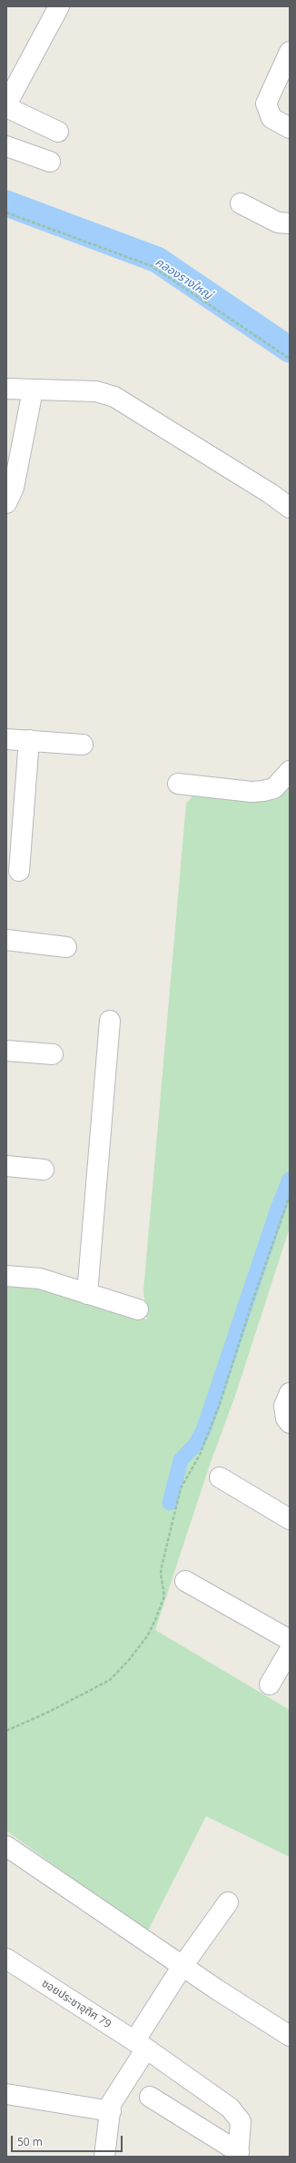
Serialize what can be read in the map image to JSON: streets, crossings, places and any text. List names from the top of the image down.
{
  "streets": {
    "street": ["ซอยประชาอุทิศ 79"]
  },
  "water": ["คลองรางใหญ่"],
  "scale_bar": "50 m"
}
